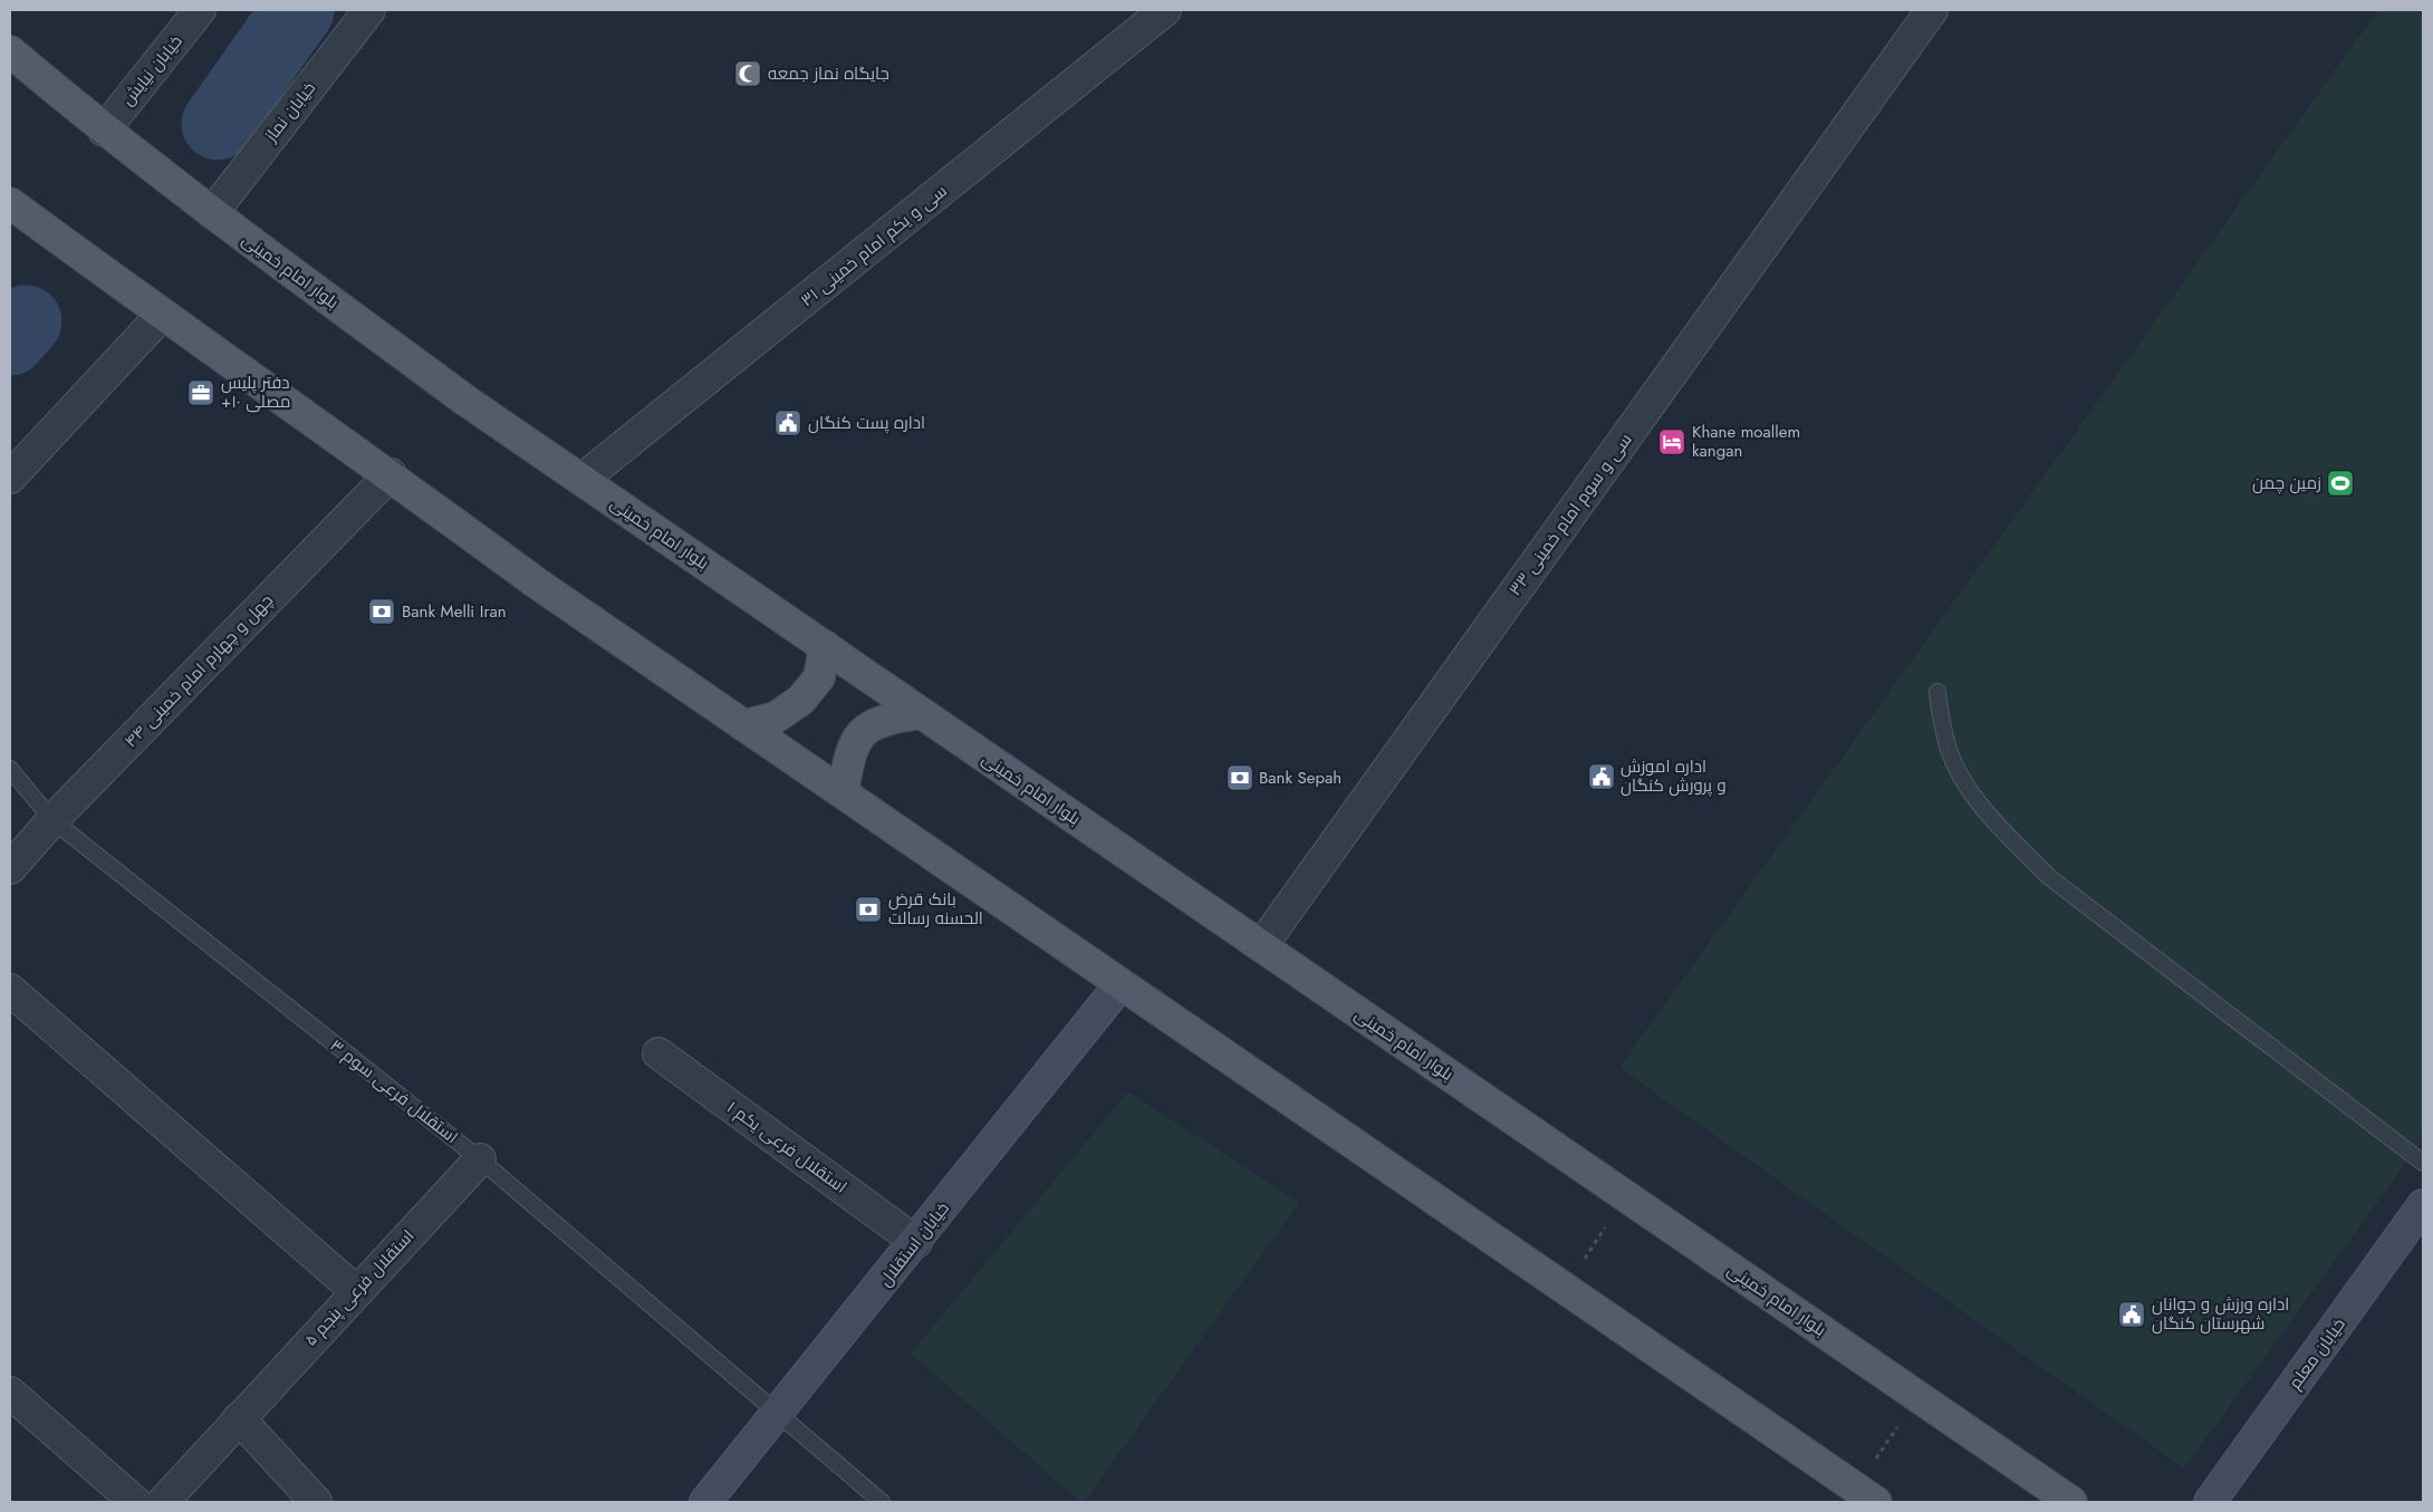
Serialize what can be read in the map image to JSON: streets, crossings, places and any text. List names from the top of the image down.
{
  "streets": {
    "main road": ["بلوار امام خمینی", "خیابان استقلال", "خیابان معلم"],
    "street": [
      "خیابان نیایش",
      "خیابان نماز",
      "سی و یکم امام خمینی ۳۱",
      "سی و سوم امام خمینی ۳۳",
      "چهل و چهارم امام خمینی ۴۴",
      "استقلال فرعی یکم ۱",
      "استقلال فرعی پنجم ۵"
    ],
    "lane": ["استقلال فرعی سوم ۳"]
  },
  "crossings": [
    ["خیابان نیایش", "بلوار امام خمینی"],
    ["خیابان نماز", "بلوار امام خمینی"],
    ["سی و یکم امام خمینی ۳۱", "بلوار امام خمینی"],
    ["بلوار امام خمینی", "سی و سوم امام خمینی ۳۳"],
    ["چهل و چهارم امام خمینی ۴۴", "استقلال فرعی سوم ۳"],
    ["استقلال فرعی سوم ۳", "خیابان استقلال"],
    ["استقلال فرعی سوم ۳", "استقلال فرعی پنجم ۵"],
    ["استقلال فرعی یکم ۱", "خیابان استقلال"]
  ],
  "places": {
    "mosque": ["جایگاه نماز جمعه"],
    "office": ["دفتر پلیس +۱۰ مصلی"],
    "public building": ["اداره پست کنگان", "اداره اموزش و پرورش کنگان", "اداره ورزش و جوانان شهرستان کنگان"],
    "hotel": ["Khane moallem kangan"],
    "sports": ["زمین چمن"],
    "bank": ["Bank Melli Iran", "Bank Sepah", "بانک قرض الحسنه رسالت"]
  }
}
